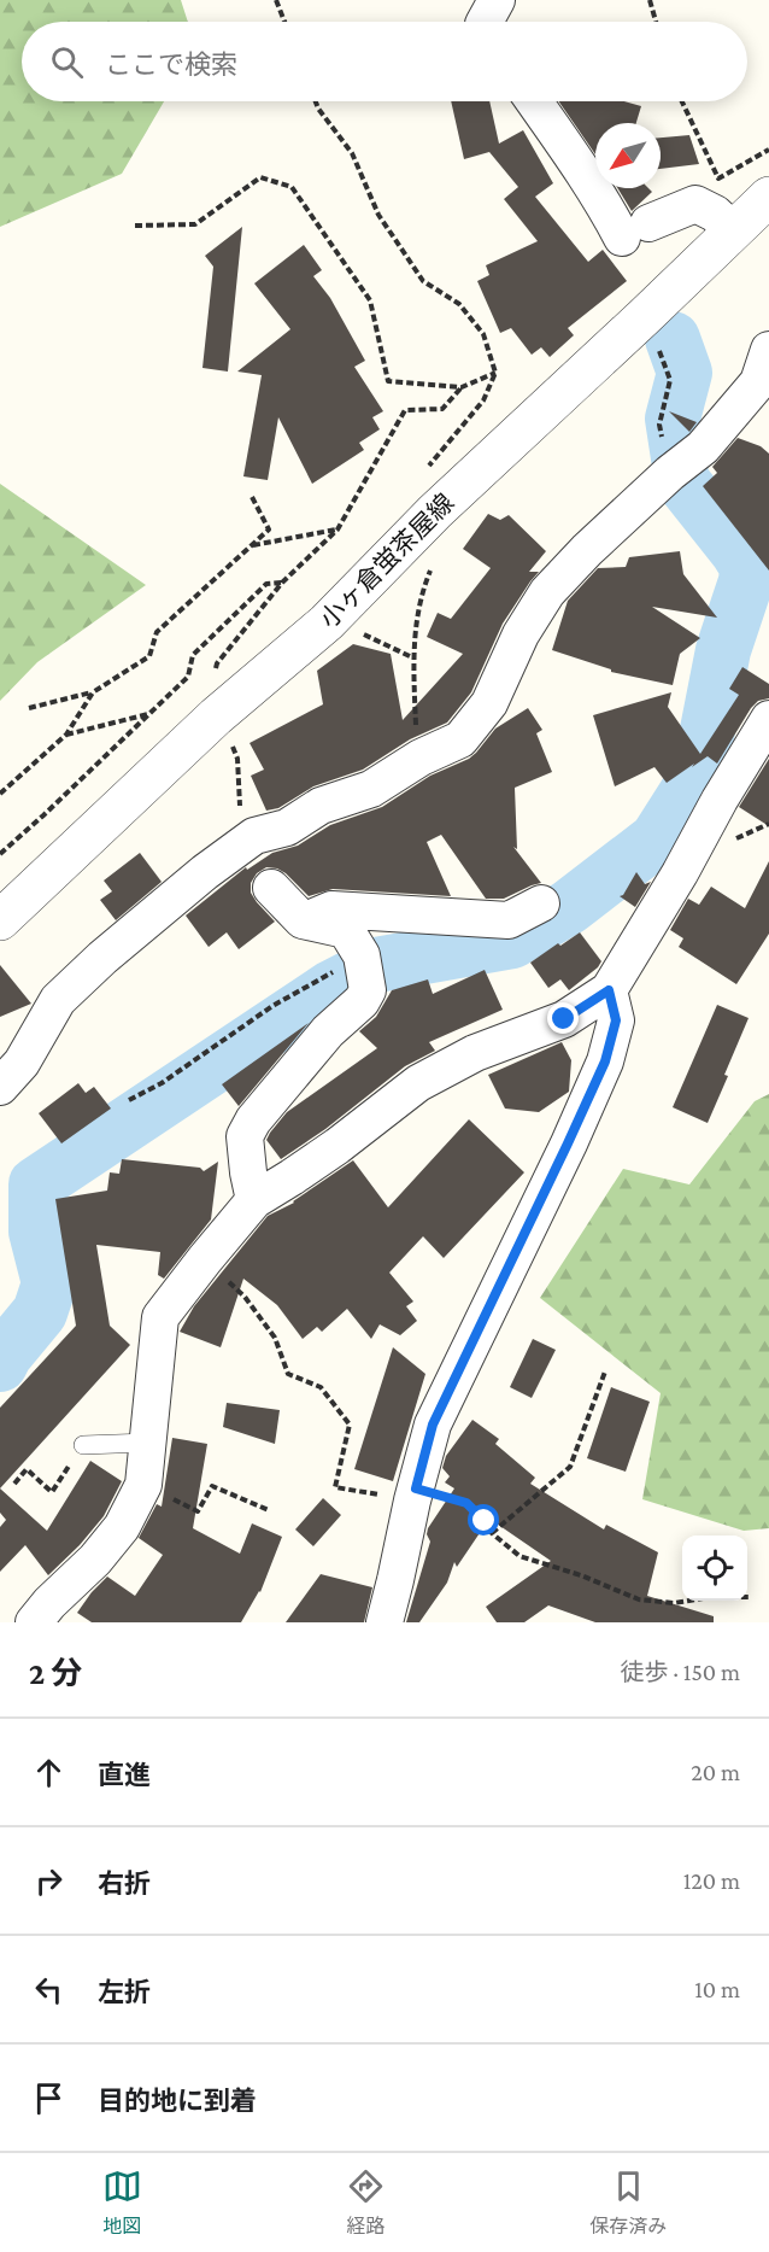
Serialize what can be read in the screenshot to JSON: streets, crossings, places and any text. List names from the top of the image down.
{
  "streets": {
    "street": ["小ヶ倉蛍茶屋線"]
  },
  "north": "bottom left",
  "page": {
    "search": "ここで検索",
    "heading": ["2 分", "徒歩 · 150 m"],
    "list": [
      ["直進", "20 m"],
      ["右折", "120 m"],
      ["左折", "10 m"],
      "目的地に到着"
    ],
    "nav": ["地図", "経路", "保存済み"]
  }
}
